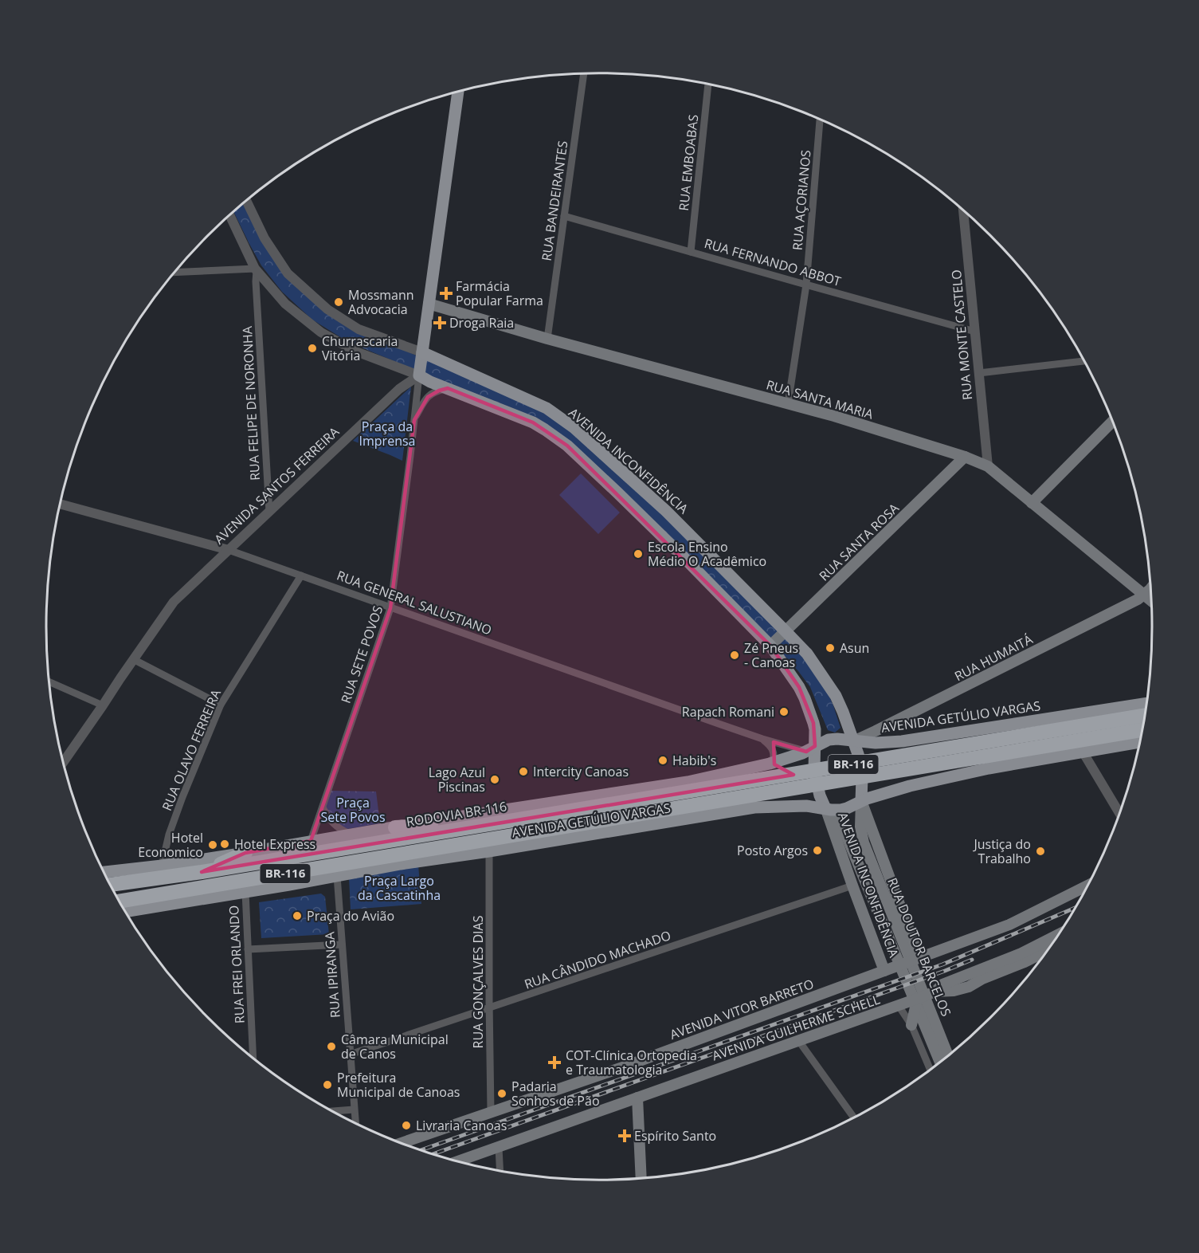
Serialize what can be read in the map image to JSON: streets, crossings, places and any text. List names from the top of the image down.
{
  "streets": {
    "highway": ["BR-116", "RODOVIA BR-116"],
    "main road": [
      "RUA SANTA MARIA",
      "AVENIDA INCONFIDÊNCIA",
      "RUA SANTA ROSA",
      "RUA HUMAITÁ",
      "AVENIDA GETÚLIO VARGAS",
      "RUA DOUTOR BARCELOS",
      "AVENIDA VITOR BARRETO",
      "AVENIDA GUILHERME SCHELL"
    ],
    "street": [
      "RUA EMBOABAS",
      "RUA AÇORIANOS",
      "RUA BANDEIRANTES",
      "RUA FERNANDO ABBOT",
      "RUA MONTE CASTELO",
      "RUA FELIPE DE NORONHA",
      "AVENIDA SANTOS FERREIRA",
      "RUA GENERAL SALUSTIANO",
      "RUA SETE POVOS",
      "RUA OLAVO FERREIRA",
      "RUA CÂNDIDO MACHADO",
      "RUA FREI ORLANDO",
      "RUA IPIRANGA",
      "RUA GONÇALVES DIAS"
    ]
  },
  "crossings": [
    ["RUA EMBOABAS", "RUA FERNANDO ABBOT"],
    ["RUA AÇORIANOS", "RUA FERNANDO ABBOT"],
    ["RUA AÇORIANOS", "RUA SANTA MARIA"],
    ["RUA BANDEIRANTES", "RUA FERNANDO ABBOT"],
    ["RUA BANDEIRANTES", "RUA SANTA MARIA"],
    ["RUA FERNANDO ABBOT", "RUA MONTE CASTELO"],
    ["RUA MONTE CASTELO", "RUA SANTA MARIA"],
    ["RUA SANTA MARIA", "RUA SANTA ROSA"],
    ["RUA SANTA MARIA", "RUA HUMAITÁ"],
    ["RUA FELIPE DE NORONHA", "AVENIDA INCONFIDÊNCIA"],
    ["RUA FELIPE DE NORONHA", "AVENIDA SANTOS FERREIRA"],
    ["AVENIDA INCONFIDÊNCIA", "AVENIDA SANTOS FERREIRA"],
    ["AVENIDA INCONFIDÊNCIA", "RUA SANTA ROSA"],
    ["AVENIDA INCONFIDÊNCIA", "RUA GENERAL SALUSTIANO"],
    ["AVENIDA INCONFIDÊNCIA", "RUA SETE POVOS"],
    ["AVENIDA INCONFIDÊNCIA", "RUA HUMAITÁ"],
    ["AVENIDA INCONFIDÊNCIA", "AVENIDA GETÚLIO VARGAS"],
    ["AVENIDA INCONFIDÊNCIA", "RUA DOUTOR BARCELOS"],
    ["AVENIDA INCONFIDÊNCIA", "RUA CÂNDIDO MACHADO"],
    ["AVENIDA INCONFIDÊNCIA", "AVENIDA VITOR BARRETO"],
    ["AVENIDA SANTOS FERREIRA", "RUA GENERAL SALUSTIANO"],
    ["AVENIDA SANTOS FERREIRA", "RUA SETE POVOS"],
    ["RUA GENERAL SALUSTIANO", "RUA SETE POVOS"],
    ["RUA GENERAL SALUSTIANO", "RUA HUMAITÁ"],
    ["RUA GENERAL SALUSTIANO", "AVENIDA GETÚLIO VARGAS"],
    ["RUA GENERAL SALUSTIANO", "RUA OLAVO FERREIRA"],
    ["RUA SETE POVOS", "AVENIDA GETÚLIO VARGAS"],
    ["RUA HUMAITÁ", "AVENIDA GETÚLIO VARGAS"],
    ["AVENIDA GETÚLIO VARGAS", "RUA OLAVO FERREIRA"],
    ["AVENIDA GETÚLIO VARGAS", "BR-116"],
    ["AVENIDA GETÚLIO VARGAS", "RUA FREI ORLANDO"],
    ["AVENIDA GETÚLIO VARGAS", "RUA IPIRANGA"],
    ["AVENIDA GETÚLIO VARGAS", "RUA GONÇALVES DIAS"],
    ["BR-116", "RODOVIA BR-116"],
    ["RUA CÂNDIDO MACHADO", "RUA IPIRANGA"],
    ["RUA CÂNDIDO MACHADO", "RUA GONÇALVES DIAS"],
    ["RUA GONÇALVES DIAS", "AVENIDA VITOR BARRETO"]
  ],
  "parks": ["Praça da Imprensa", "Praça Sete Povos", "Praça Largo da Cascatinha"],
  "places": {
    "health": [
      "Farmácia Popular Farma",
      "Droga Raia",
      "COT-Clínica Ortopedia e Traumatologia",
      "Espírito Santo"
    ],
    "other": [
      "Mossmann Advocacia",
      "Churrascaria Vitória",
      "Escola Ensino Médio O Acadêmico",
      "Asun",
      "Zé Pneus - Canoas",
      "Rapach Romani",
      "Habib's",
      "Intercity Canoas",
      "Lago Azul Piscinas",
      "Hotel Express",
      "Hotel Economico",
      "Posto Argos",
      "Justiça do Trabalho",
      "Praça do Avião",
      "Câmara Municipal de Canos",
      "Prefeitura Municipal de Canoas",
      "Padaria Sonhos de Pão",
      "Livraria Canoas"
    ]
  }
}
